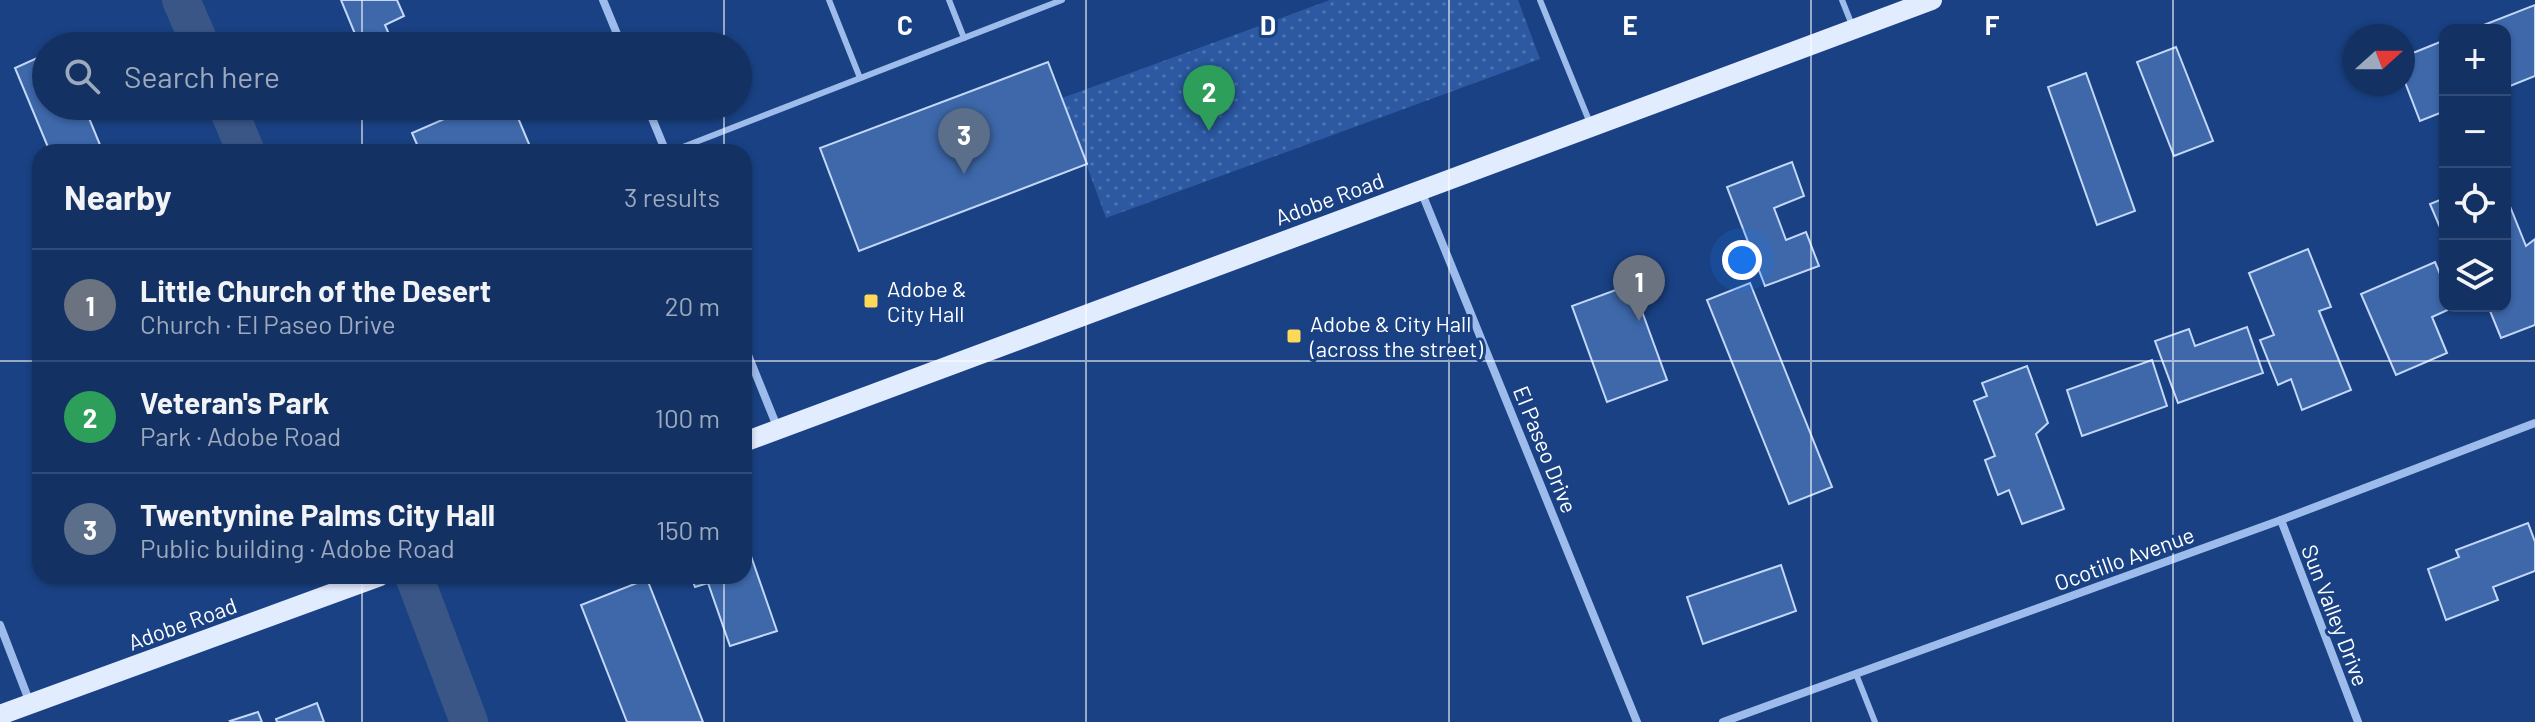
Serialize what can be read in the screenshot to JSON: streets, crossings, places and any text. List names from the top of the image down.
{
  "streets": {
    "main road": ["Adobe Road"],
    "street": ["El Paseo Drive", "Ocotillo Avenue", "Sun Valley Drive"]
  },
  "crossings": [
    ["Adobe Road", "El Paseo Drive"],
    ["Ocotillo Avenue", "Sun Valley Drive"]
  ],
  "places": {
    "transit": ["Adobe & City Hall", "Adobe & City Hall (across the street)"]
  },
  "north": "right",
  "page": {
    "map_buttons": ["+", "−"],
    "search": "Search here",
    "pins": ["2", "3", "1"],
    "heading": ["Nearby", "3 results"],
    "list": [
      {
        "mark": "1",
        "name": "Little Church of the Desert",
        "note": "Church · El Paseo Drive",
        "value": "20 m"
      },
      {
        "mark": "2",
        "name": "Veteran's Park",
        "note": "Park · Adobe Road",
        "value": "100 m"
      },
      {
        "mark": "3",
        "name": "Twentynine Palms City Hall",
        "note": "Public building · Adobe Road",
        "value": "150 m"
      }
    ]
  },
  "grid": {
    "columns": [
      "C",
      "D",
      "E",
      "F"
    ]
  }
}
